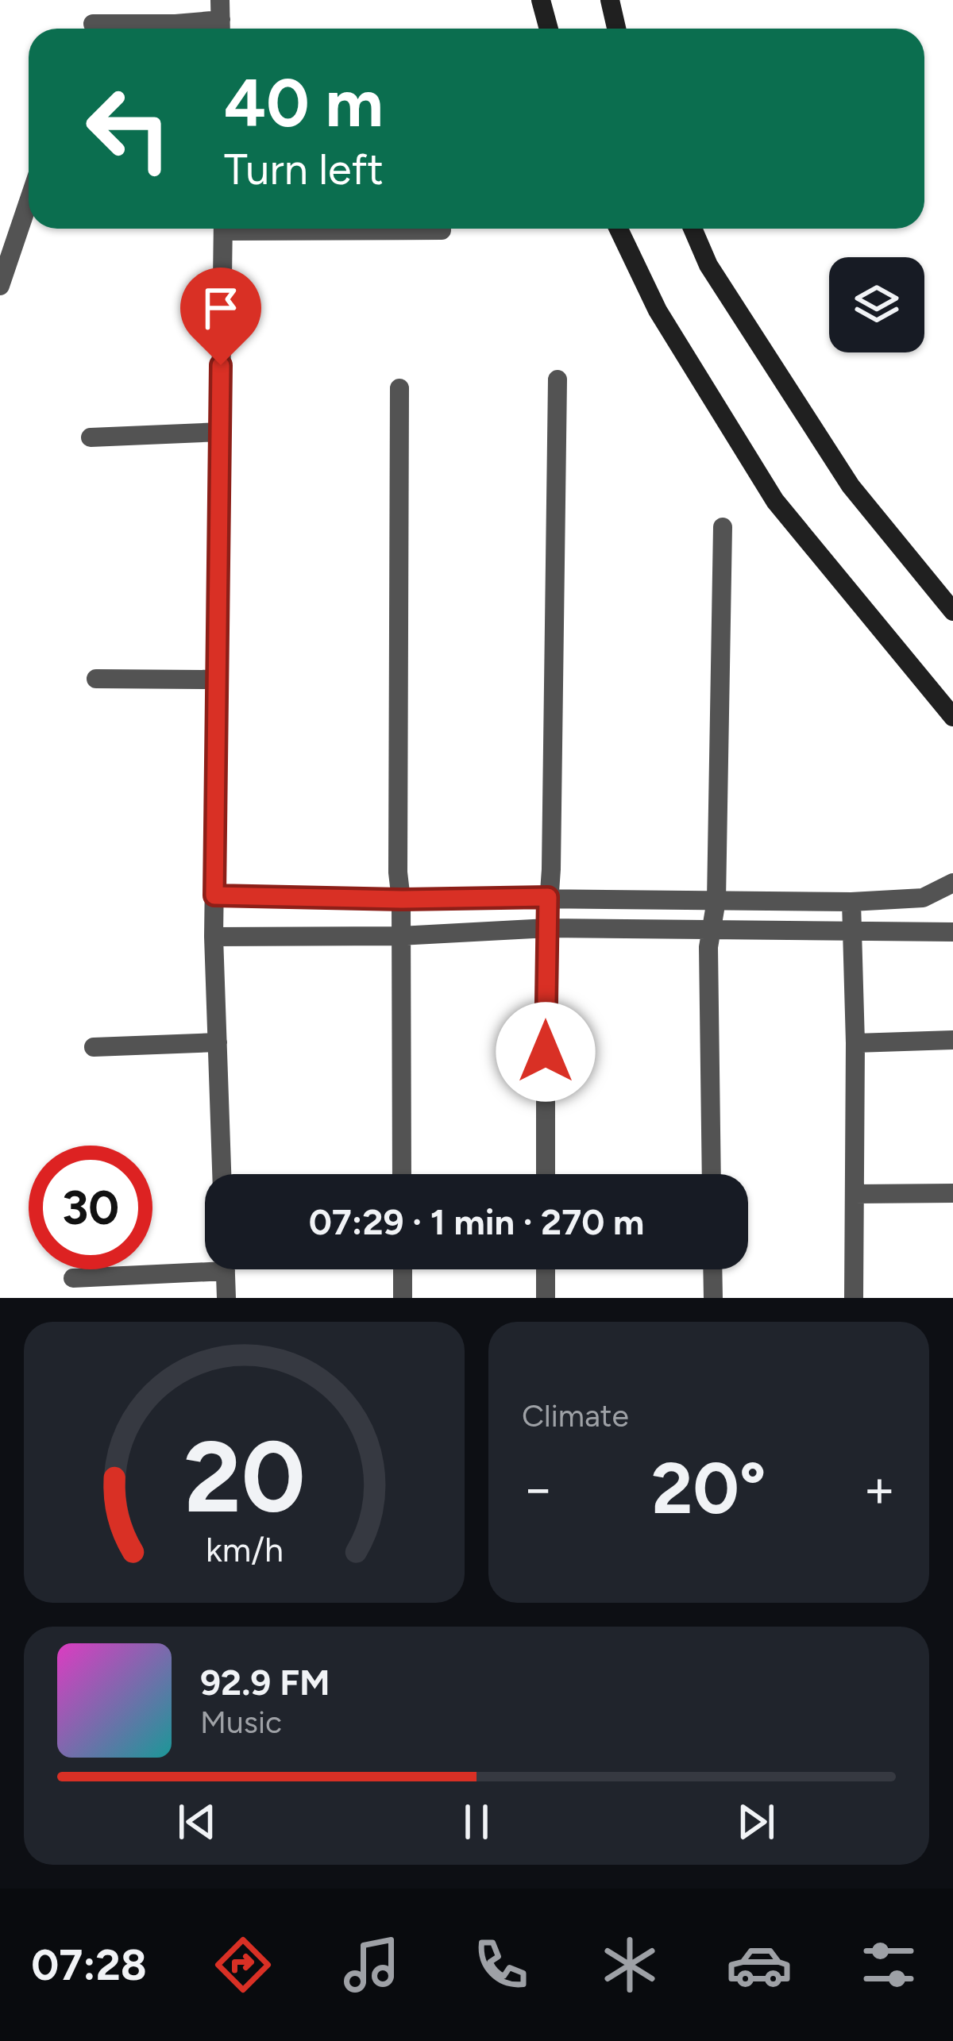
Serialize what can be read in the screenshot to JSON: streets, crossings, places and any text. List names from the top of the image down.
{
  "page": {
    "turn": ["40 m", "Turn left"],
    "limit": "30",
    "trip": "07:29 · 1 min · 270 m",
    "tile": "Climate",
    "heat": ["−", "20°", "+"],
    "song": ["92.9 FM", "Music"],
    "tabs": "07:28",
    "gauge": ["20", "km/h"]
  }
}
